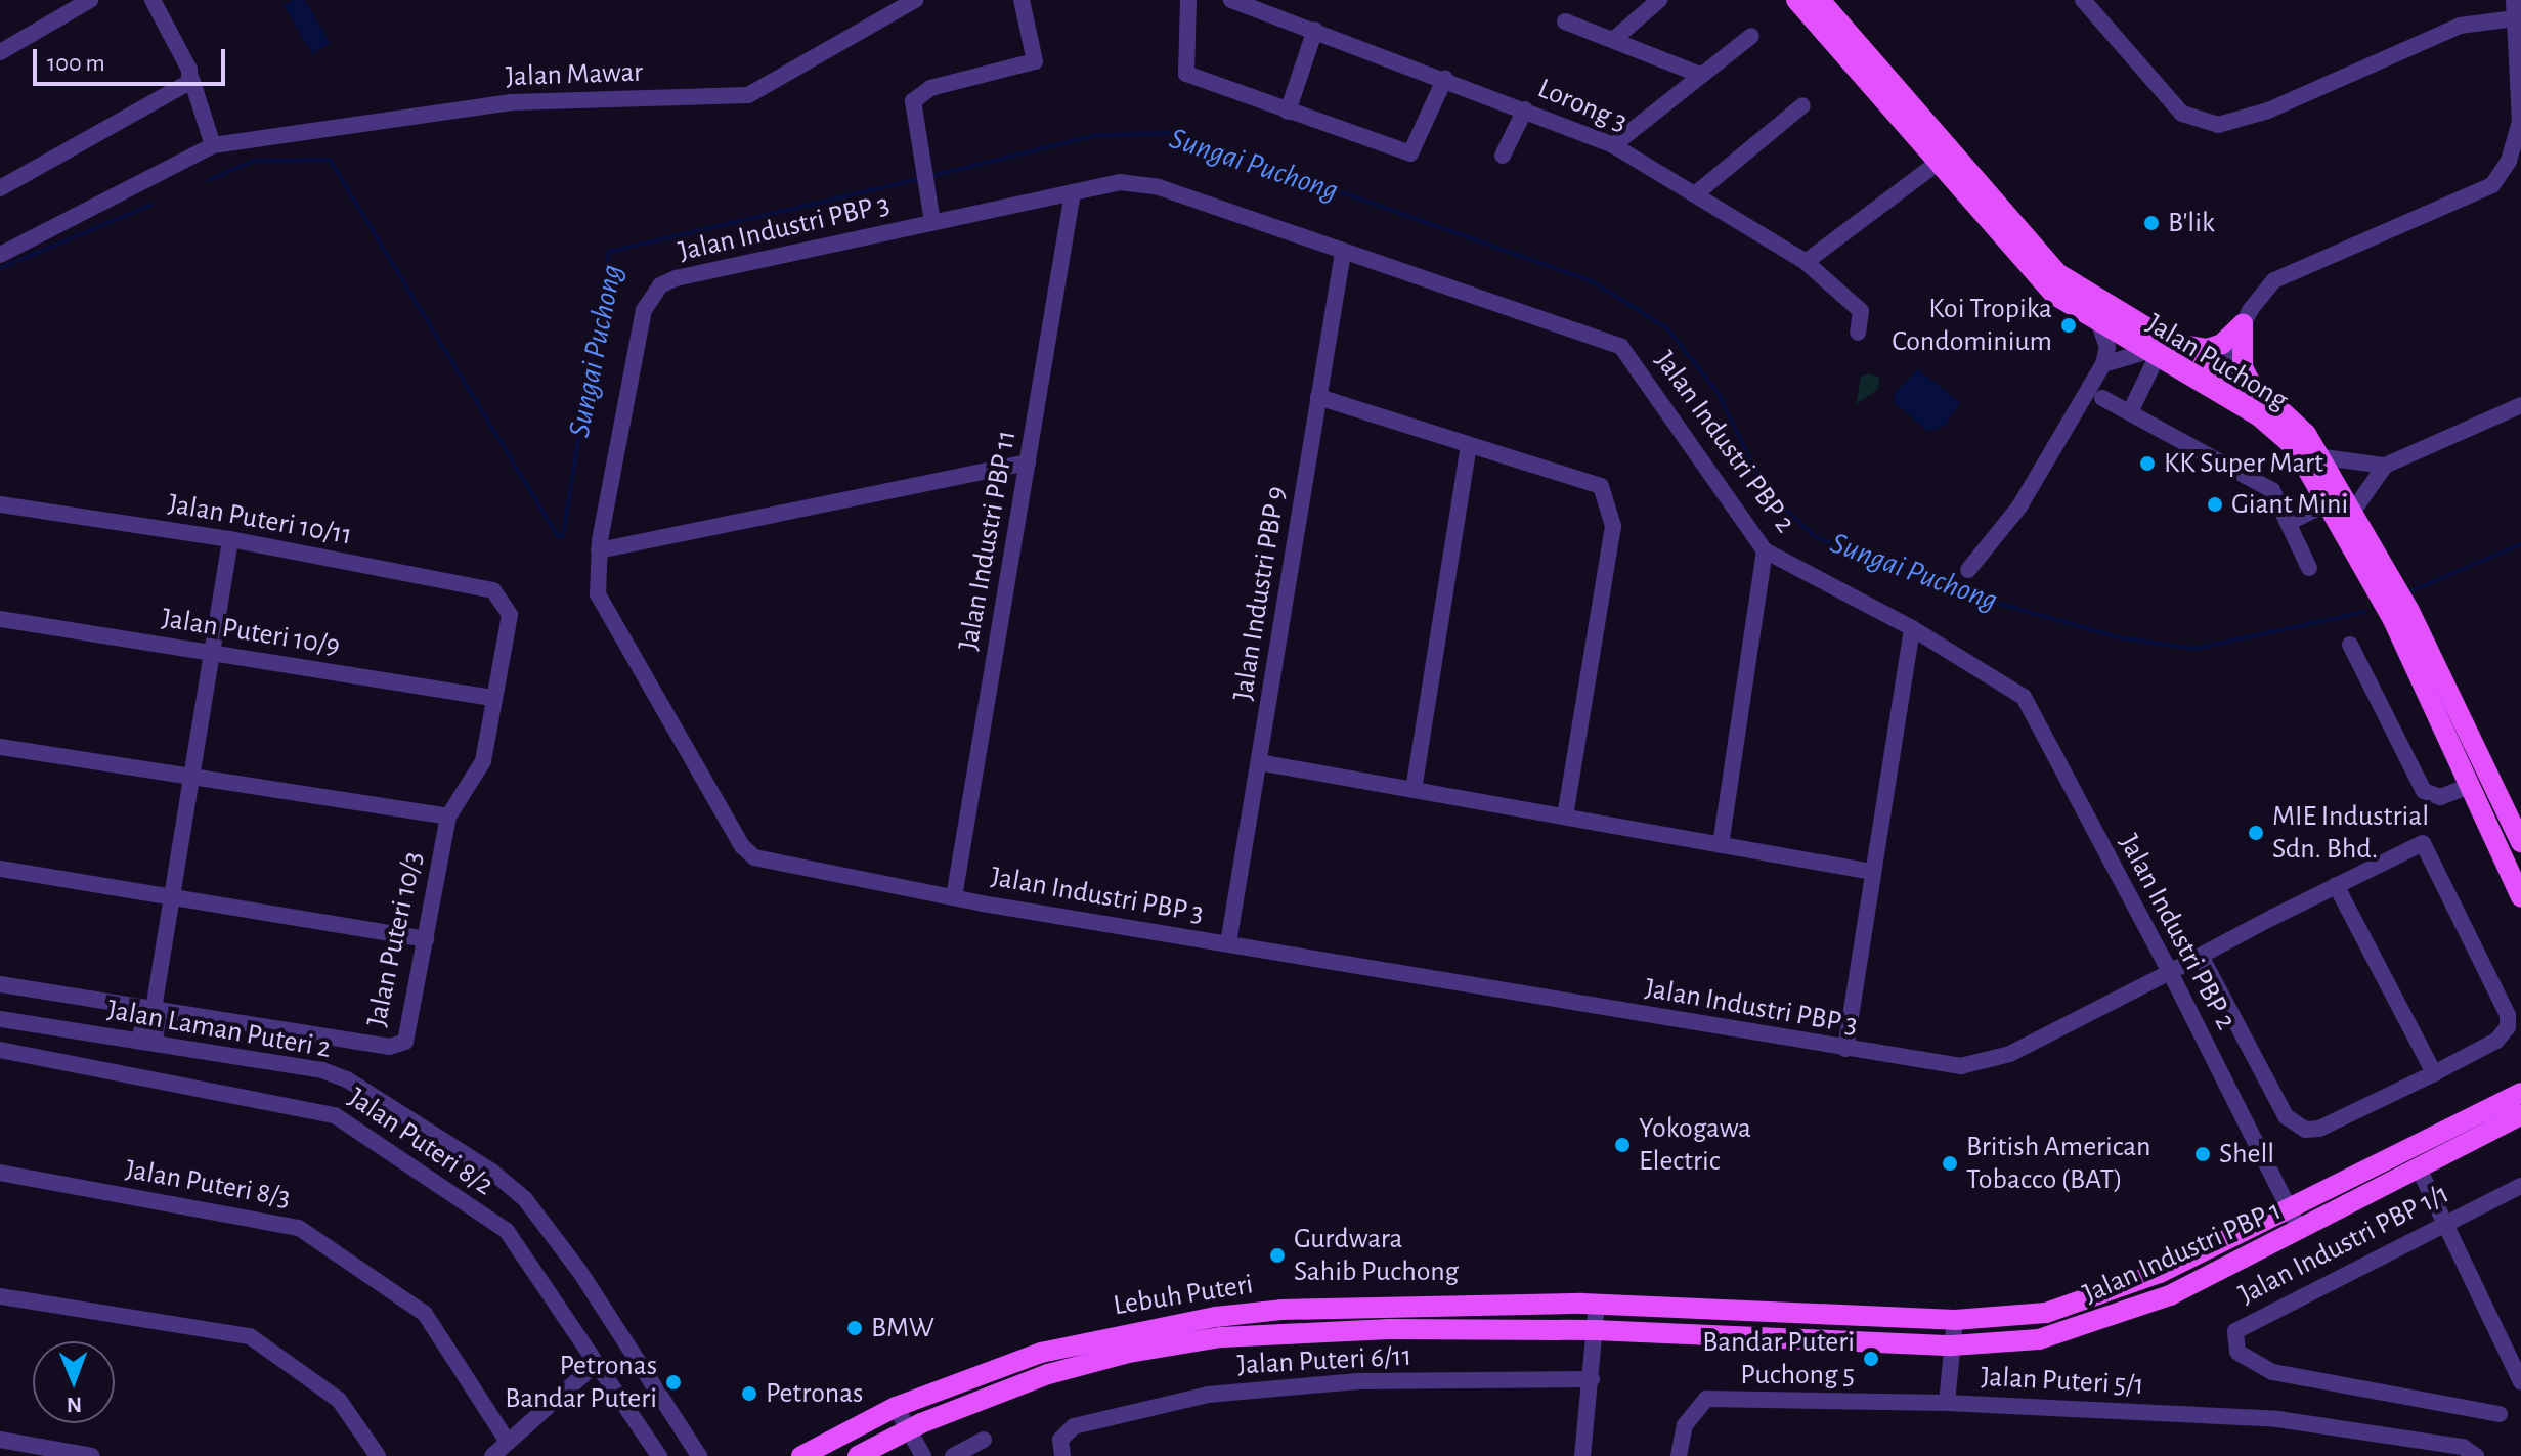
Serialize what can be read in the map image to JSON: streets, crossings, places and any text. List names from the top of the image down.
{
  "streets": {
    "main road": ["Jalan Puchong", "Jalan Industri PBP 1", "Lebuh Puteri"],
    "street": [
      "Jalan Mawar",
      "Lorong 3",
      "Jalan Industri PBP 3",
      "Jalan Industri PBP 2",
      "Jalan Puteri 10/11",
      "Jalan Industri PBP 11",
      "Jalan Industri PBP 9",
      "Jalan Puteri 10/9",
      "Jalan Puteri 10/3",
      "Jalan Laman Puteri 2",
      "Jalan Puteri 8/2",
      "Jalan Puteri 8/3",
      "Jalan Industri PBP 1/1",
      "Jalan Puteri 6/11",
      "Jalan Puteri 5/1"
    ]
  },
  "crossings": [
    ["Jalan Industri PBP 3", "Jalan Industri PBP 2"],
    ["Jalan Industri PBP 3", "Jalan Industri PBP 11"],
    ["Jalan Industri PBP 3", "Jalan Industri PBP 9"],
    ["Jalan Industri PBP 2", "Jalan Industri PBP 11"],
    ["Jalan Industri PBP 2", "Jalan Industri PBP 9"],
    ["Jalan Industri PBP 2", "Jalan Industri PBP 1"],
    ["Jalan Puteri 10/11", "Jalan Puteri 10/3"],
    ["Jalan Puteri 10/9", "Jalan Puteri 10/3"],
    ["Jalan Industri PBP 1", "Lebuh Puteri"],
    ["Jalan Industri PBP 1", "Jalan Puteri 6/11"],
    ["Lebuh Puteri", "Jalan Puteri 6/11"]
  ],
  "water": ["Sungai Puchong"],
  "places": [
    "B'lik",
    "Koi Tropika Condominium",
    "KK Super Mart",
    "Giant Mini",
    "MIE Industrial Sdn. Bhd.",
    "Yokogawa Electric",
    "Shell",
    "British American Tobacco (BAT)",
    "Gurdwara Sahib Puchong",
    "BMW",
    "Bandar Puteri Puchong 5",
    "Petronas Bandar Puteri",
    "Petronas"
  ],
  "scale_bar": "100 m",
  "north": "bottom"
}
